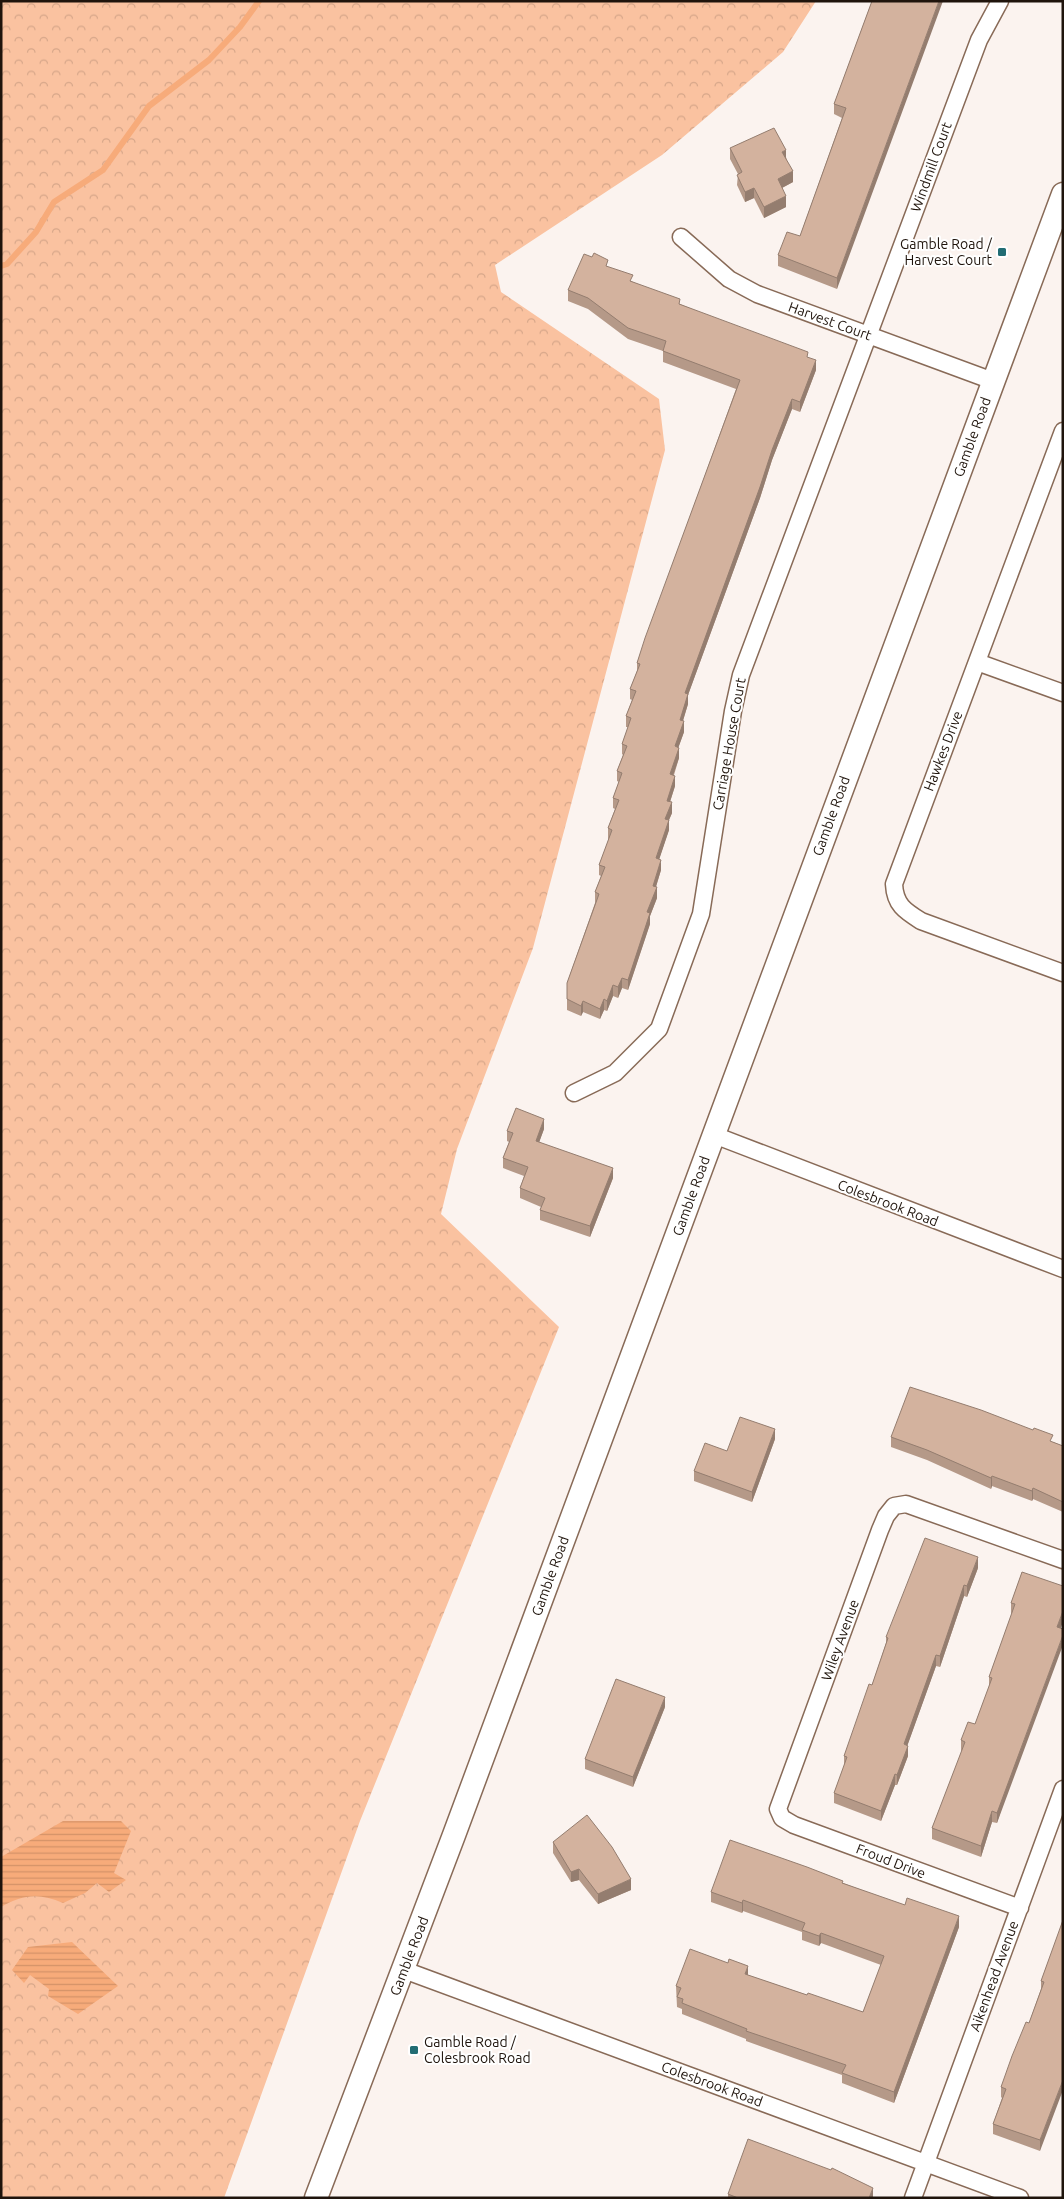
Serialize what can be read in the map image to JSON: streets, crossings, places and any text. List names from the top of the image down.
{
  "streets": {
    "main road": ["Gamble Road"],
    "street": [
      "Windmill Court",
      "Harvest Court",
      "Carriage House Court",
      "Hawkes Drive",
      "Colesbrook Road",
      "Wiley Avenue",
      "Froud Drive",
      "Aikenhead Avenue"
    ]
  },
  "crossings": [
    ["Windmill Court", "Harvest Court"],
    ["Windmill Court", "Carriage House Court"],
    ["Harvest Court", "Gamble Road"],
    ["Harvest Court", "Carriage House Court"],
    ["Gamble Road", "Colesbrook Road"],
    ["Colesbrook Road", "Aikenhead Avenue"],
    ["Wiley Avenue", "Froud Drive"],
    ["Froud Drive", "Aikenhead Avenue"]
  ],
  "places": {
    "transit": ["Gamble Road / Harvest Court", "Gamble Road / Colesbrook Road"]
  }
}
